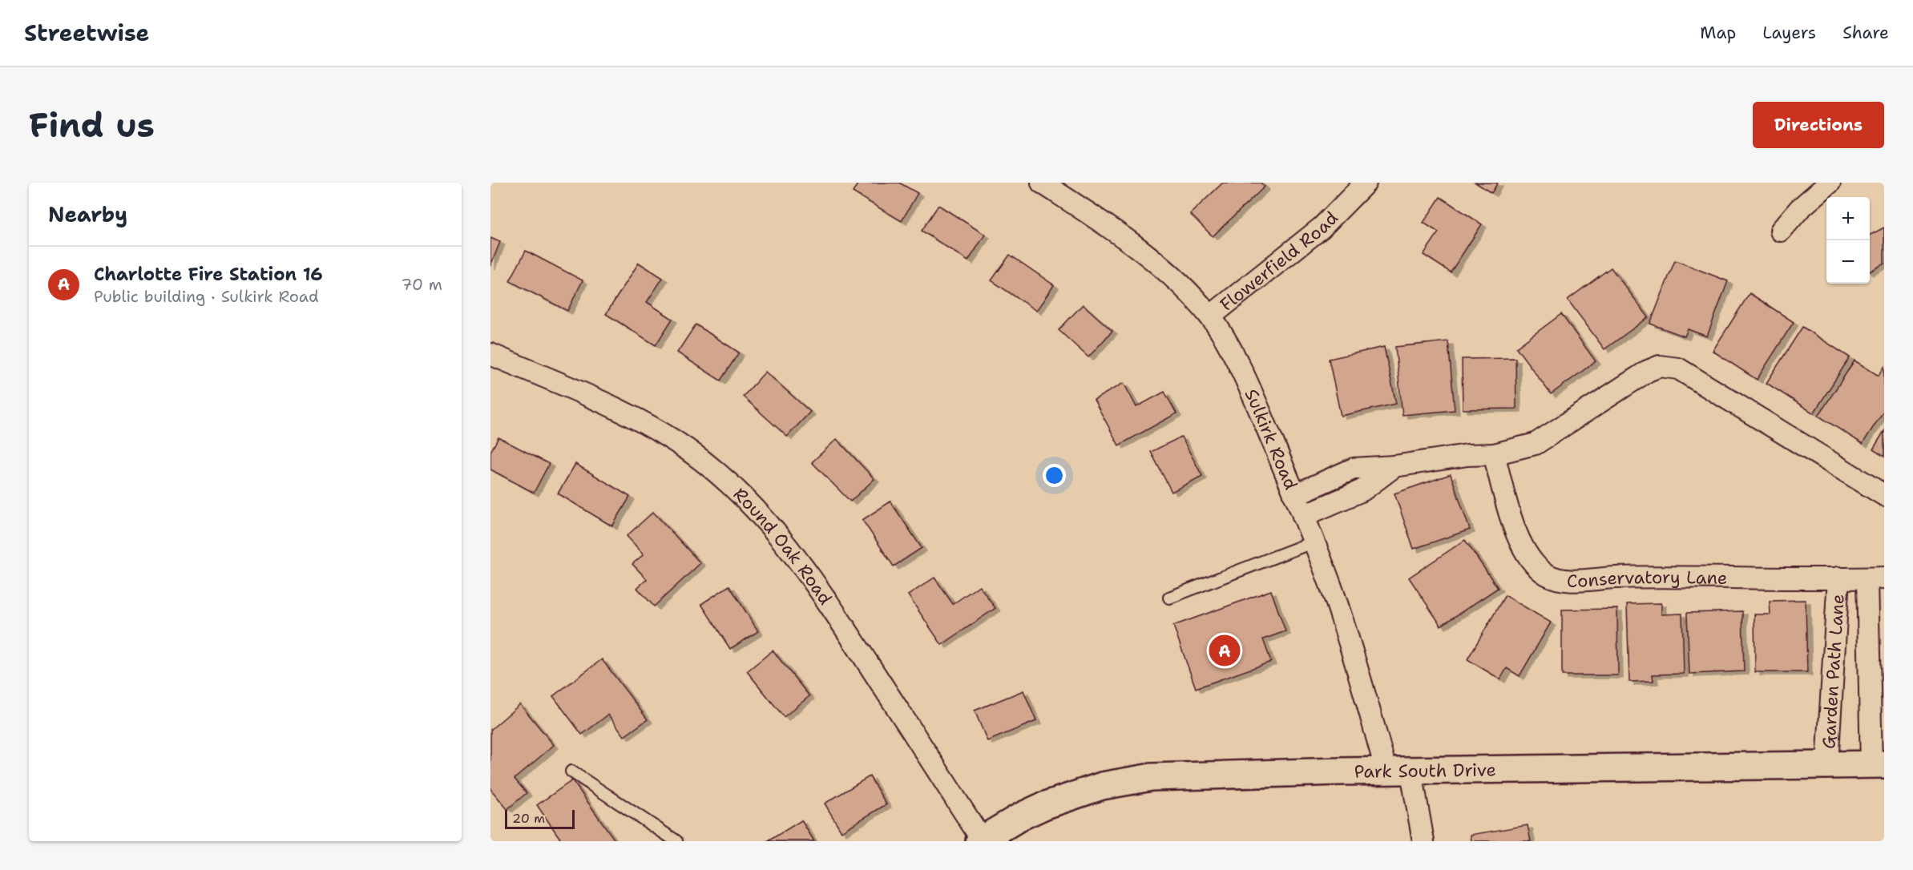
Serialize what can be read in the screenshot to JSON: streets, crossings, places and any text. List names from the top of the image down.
{
  "streets": {
    "street": [
      "Flowerfield Road",
      "Sulkirk Road",
      "Round Oak Road",
      "Conservatory Lane",
      "Garden Path Lane",
      "Park South Drive"
    ]
  },
  "crossings": [
    ["Flowerfield Road", "Sulkirk Road"],
    ["Sulkirk Road", "Park South Drive"],
    ["Round Oak Road", "Park South Drive"],
    ["Conservatory Lane", "Garden Path Lane"],
    ["Garden Path Lane", "Park South Drive"]
  ],
  "scale_bar": "20 m",
  "page": {
    "header": "Streetwise",
    "nav": ["Map", "Layers", "Share"],
    "buttons": "Directions",
    "title": "Find us",
    "heading": "Nearby",
    "map_buttons": ["+", "−"],
    "list": [
      {
        "mark": "A",
        "name": "Charlotte Fire Station 16",
        "note": "Public building · Sulkirk Road",
        "value": "70 m"
      }
    ],
    "pins": "A",
    "scale": "20 m"
  }
}
